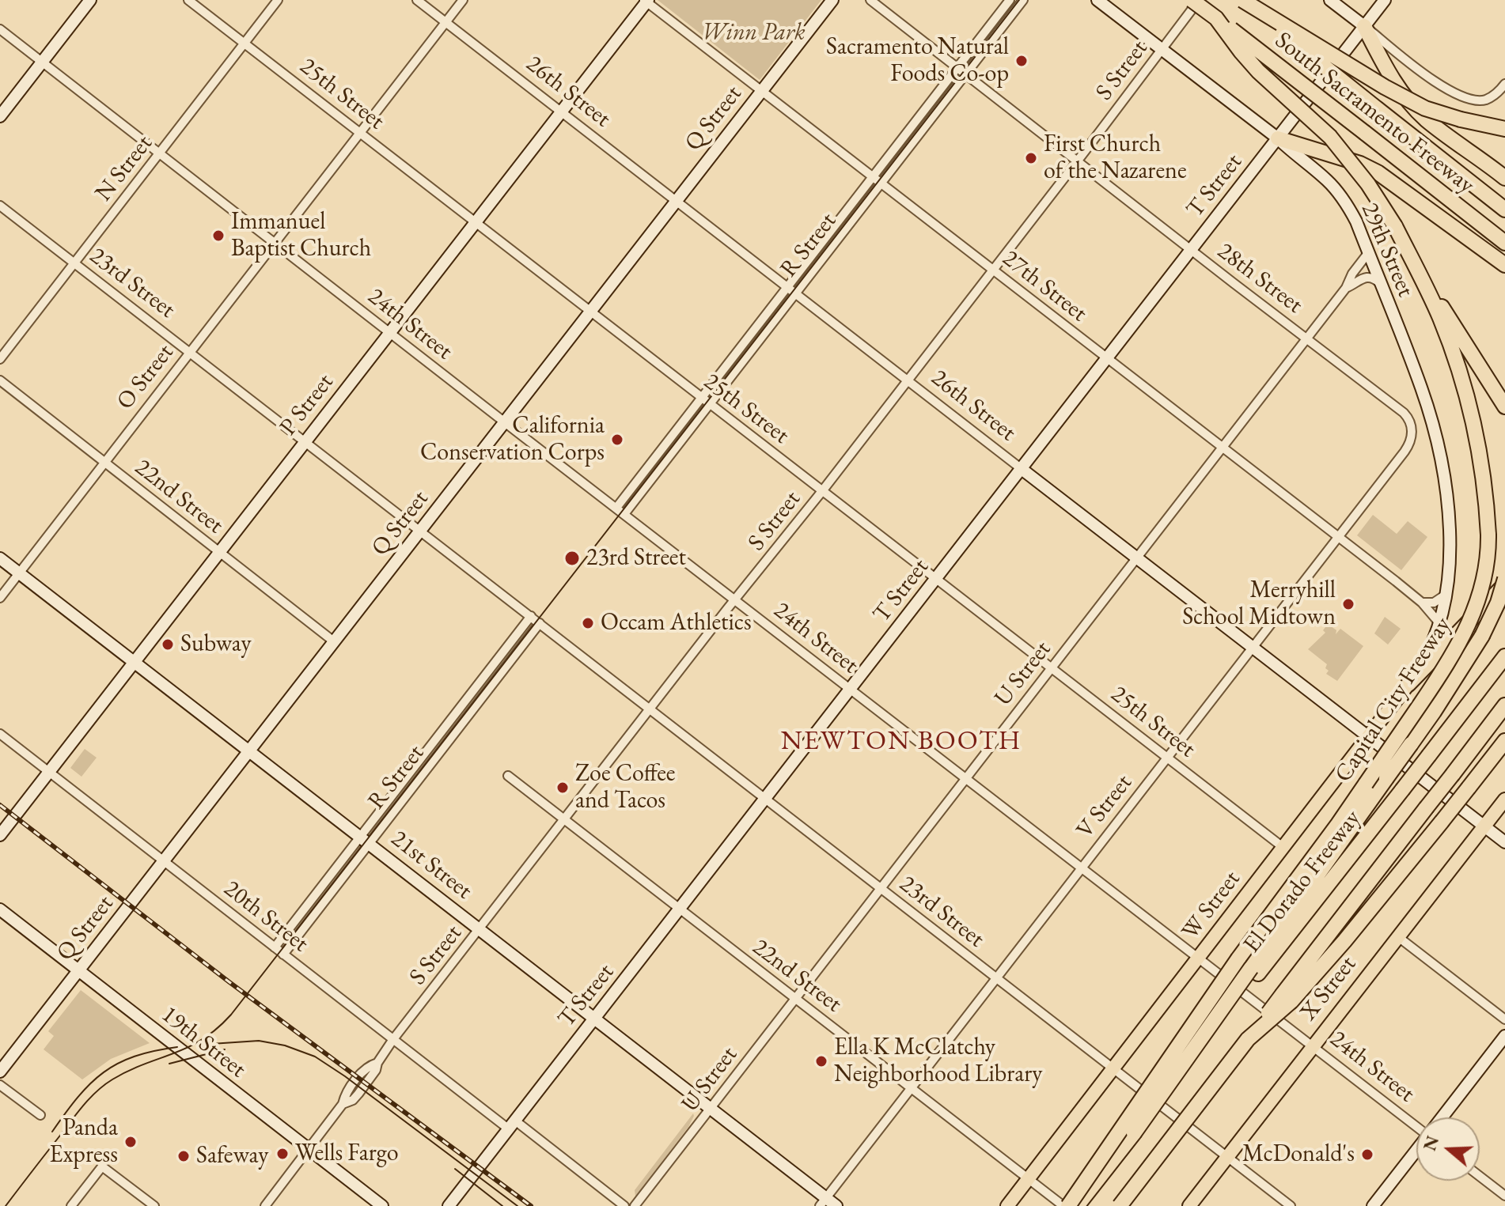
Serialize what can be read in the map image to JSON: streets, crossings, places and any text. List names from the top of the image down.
{
  "streets": {
    "highway": ["South Sacramento Freeway", "Capital City Freeway", "El Dorado Freeway"],
    "main road": [
      "26th Street",
      "Q Street",
      "T Street",
      "29th Street",
      "P Street",
      "21st Street",
      "W Street",
      "X Street",
      "19th Street"
    ],
    "street": [
      "S Street",
      "25th Street",
      "N Street",
      "R Street",
      "28th Street",
      "23rd Street",
      "27th Street",
      "24th Street",
      "O Street",
      "22nd Street",
      "U Street",
      "V Street",
      "20th Street"
    ]
  },
  "crossings": [
    ["S Street", "26th Street"],
    ["S Street", "25th Street"],
    ["S Street", "29th Street"],
    ["S Street", "28th Street"],
    ["S Street", "23rd Street"],
    ["S Street", "27th Street"],
    ["S Street", "24th Street"],
    ["S Street", "22nd Street"],
    ["S Street", "21st Street"],
    ["S Street", "20th Street"],
    ["S Street", "19th Street"],
    ["26th Street", "Q Street"],
    ["26th Street", "T Street"],
    ["26th Street", "R Street"],
    ["26th Street", "O Street"],
    ["26th Street", "P Street"],
    ["26th Street", "U Street"],
    ["26th Street", "V Street"],
    ["26th Street", "W Street"],
    ["26th Street", "X Street"],
    ["25th Street", "Q Street"],
    ["25th Street", "N Street"],
    ["25th Street", "T Street"],
    ["25th Street", "R Street"],
    ["25th Street", "O Street"],
    ["25th Street", "P Street"],
    ["25th Street", "U Street"],
    ["25th Street", "V Street"],
    ["25th Street", "W Street"],
    ["South Sacramento Freeway", "Capital City Freeway"],
    ["Q Street", "23rd Street"],
    ["Q Street", "27th Street"],
    ["Q Street", "24th Street"],
    ["Q Street", "22nd Street"],
    ["Q Street", "21st Street"],
    ["Q Street", "20th Street"],
    ["Q Street", "19th Street"],
    ["N Street", "23rd Street"],
    ["N Street", "24th Street"],
    ["T Street", "29th Street"],
    ["T Street", "28th Street"],
    ["T Street", "23rd Street"],
    ["T Street", "27th Street"],
    ["T Street", "24th Street"],
    ["T Street", "22nd Street"],
    ["T Street", "21st Street"],
    ["T Street", "20th Street"],
    ["R Street", "28th Street"],
    ["R Street", "23rd Street"],
    ["R Street", "27th Street"],
    ["R Street", "24th Street"],
    ["R Street", "21st Street"],
    ["R Street", "20th Street"],
    ["29th Street", "27th Street"],
    ["29th Street", "U Street"],
    ["29th Street", "W Street"],
    ["28th Street", "U Street"],
    ["28th Street", "V Street"],
    ["23rd Street", "O Street"],
    ["23rd Street", "P Street"],
    ["23rd Street", "U Street"],
    ["23rd Street", "V Street"],
    ["23rd Street", "W Street"],
    ["23rd Street", "X Street"],
    ["27th Street", "P Street"],
    ["27th Street", "U Street"],
    ["27th Street", "V Street"],
    ["27th Street", "W Street"],
    ["24th Street", "O Street"],
    ["24th Street", "P Street"],
    ["24th Street", "U Street"],
    ["24th Street", "V Street"],
    ["24th Street", "W Street"],
    ["24th Street", "X Street"],
    ["O Street", "22nd Street"],
    ["O Street", "21st Street"],
    ["P Street", "22nd Street"],
    ["P Street", "21st Street"],
    ["P Street", "20th Street"],
    ["22nd Street", "U Street"],
    ["22nd Street", "V Street"],
    ["22nd Street", "W Street"],
    ["U Street", "21st Street"],
    ["V Street", "21st Street"]
  ],
  "districts": ["NEWTON BOOTH"],
  "parks": ["Winn Park"],
  "places": [
    "Sacramento Natural Foods Co-op",
    "First Church of the Nazarene",
    "Immanuel Baptist Church",
    "California Conservation Corps",
    "23rd Street",
    "Merryhill School Midtown",
    "Occam Athletics",
    "Subway",
    "Zoe Coffee and Tacos",
    "Ella K McClatchy Neighborhood Library",
    "Panda Express",
    "Wells Fargo",
    "McDonald's",
    "Safeway"
  ],
  "north": "left"
}
